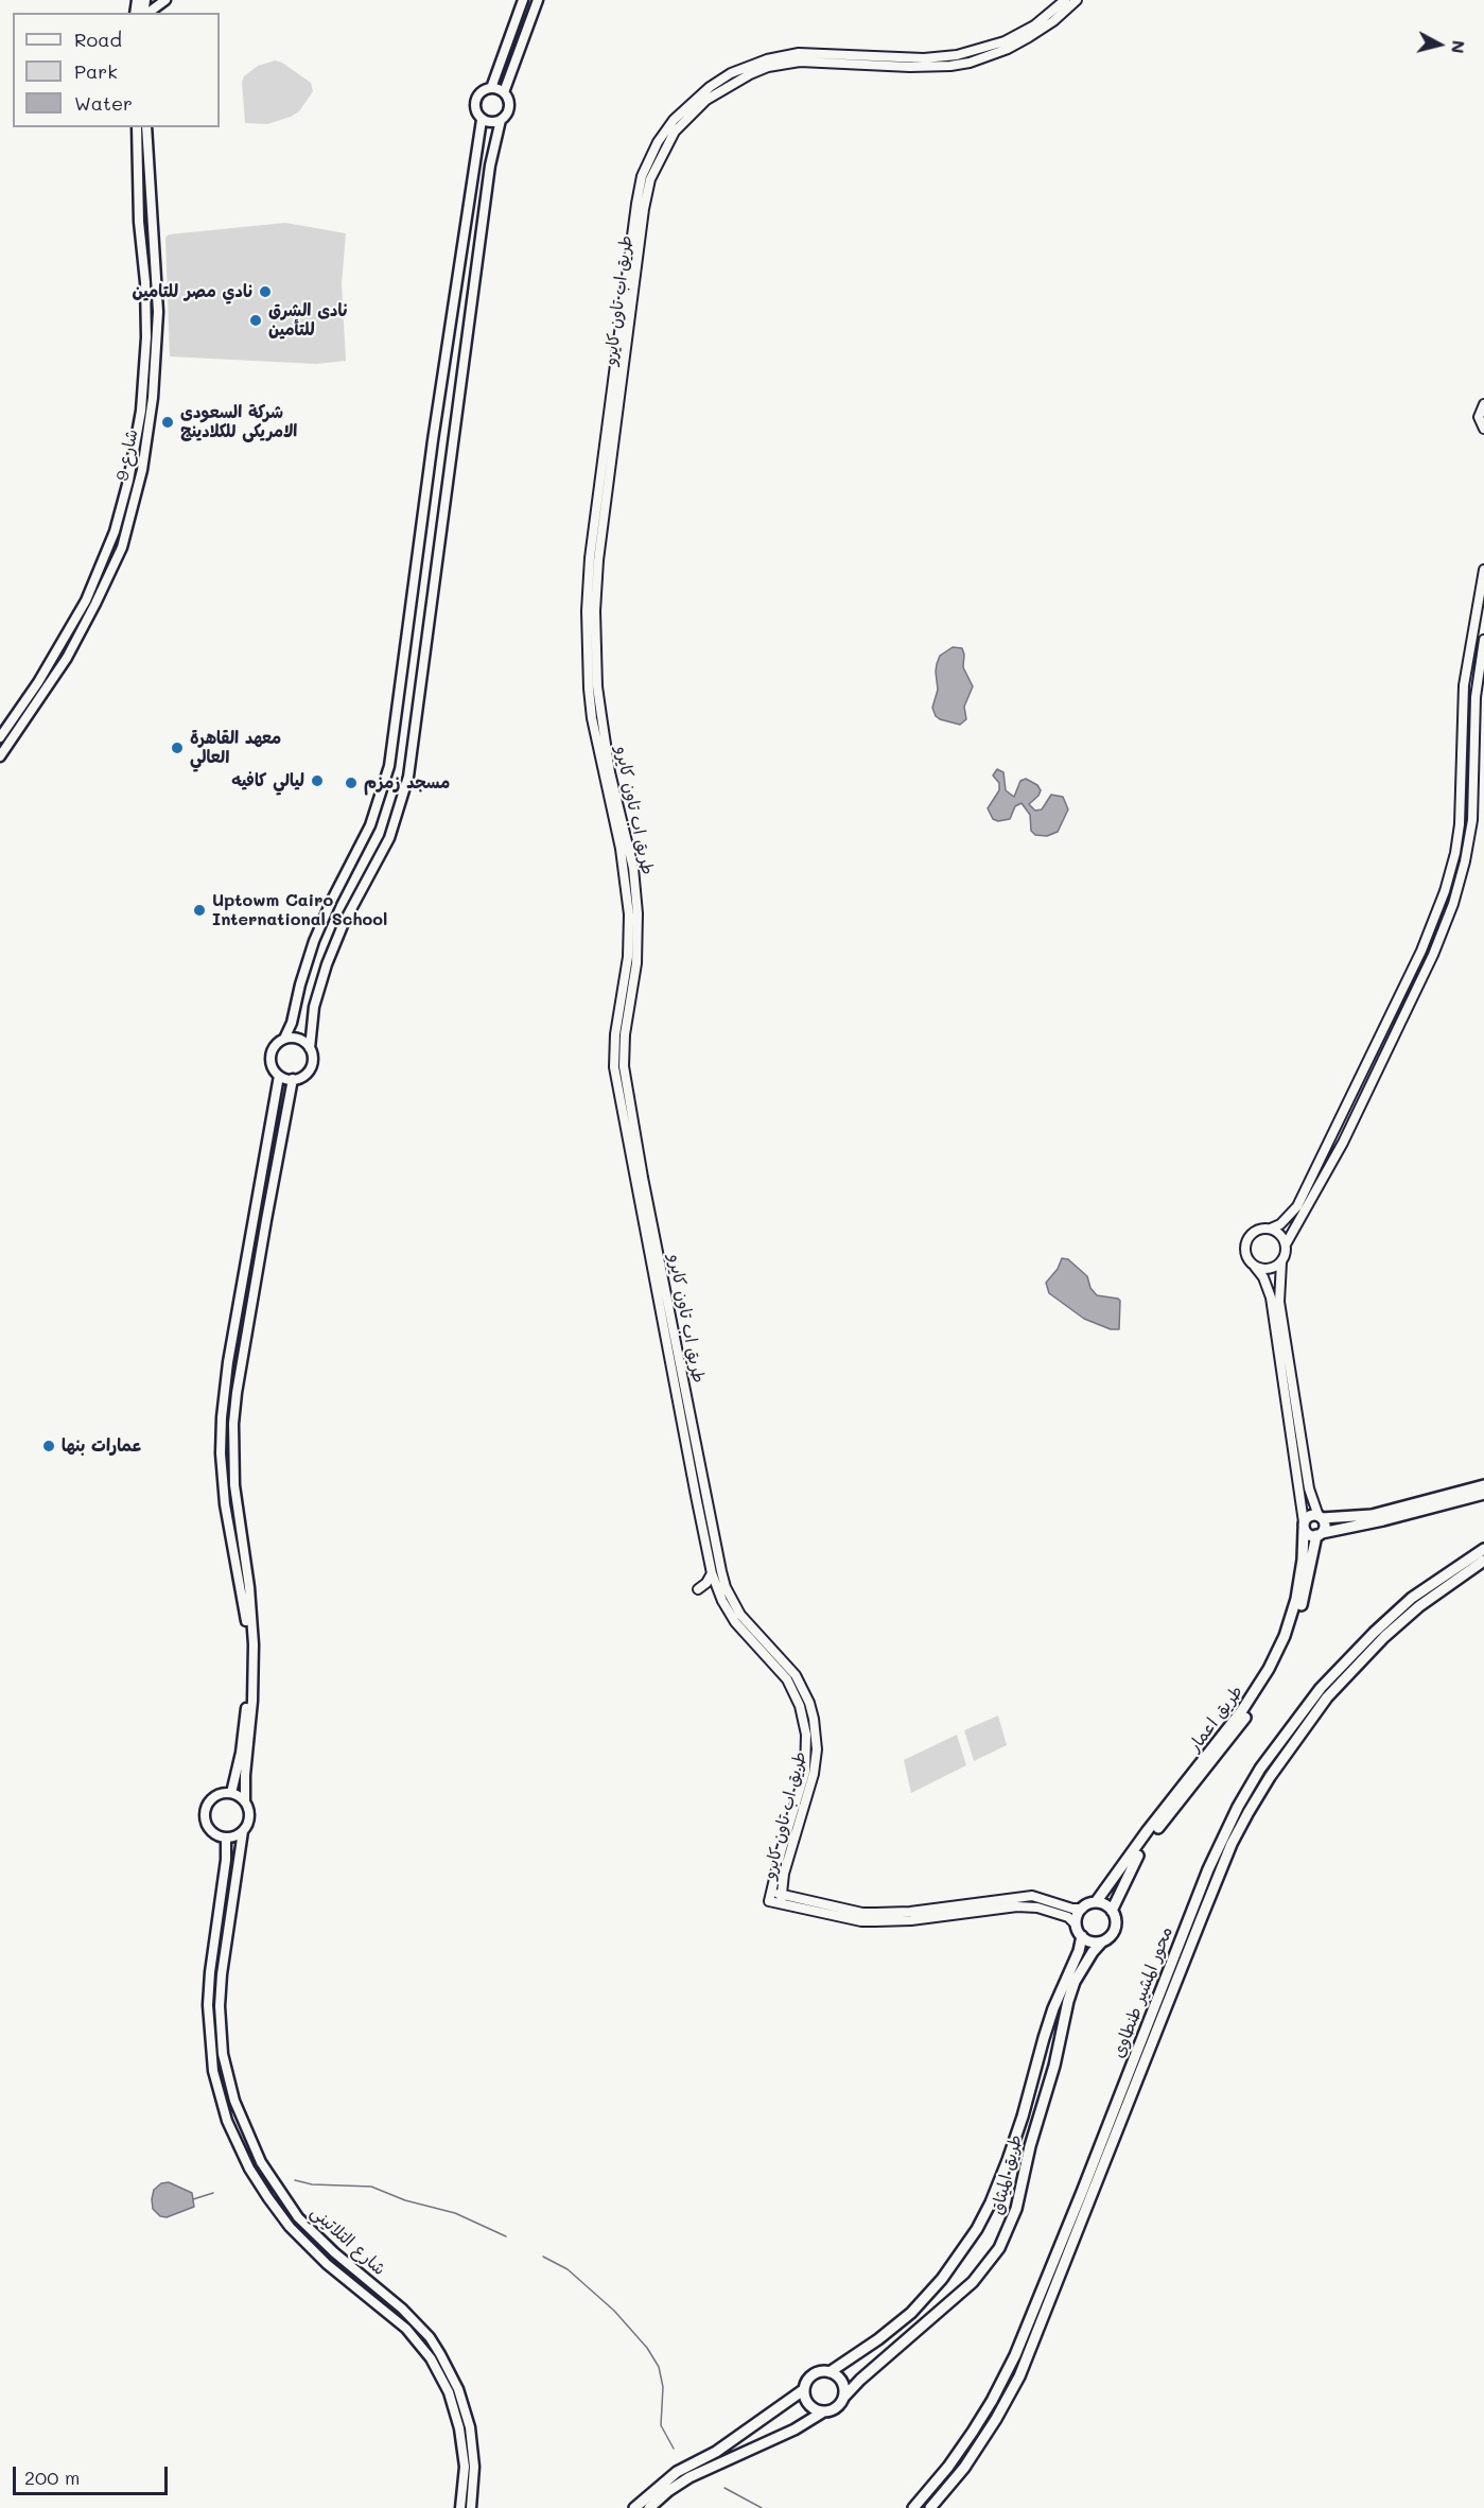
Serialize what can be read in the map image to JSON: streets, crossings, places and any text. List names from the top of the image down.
{
  "streets": {
    "main road": [
      "شارع 9",
      "طريق اعمار",
      "محور المشير طنطاوى",
      "طريق الميثاق",
      "شارع التلاتيني"
    ],
    "street": ["طريق اب تاون كايرو"]
  },
  "crossings": [
    ["طريق اعمار", "طريق الميثاق"]
  ],
  "places": [
    "نادي مصر للتامين",
    "نادى الشرق للتأمين",
    "شركة السعودى الامريكى للكلادينج",
    "معهد القاهرة العالي",
    "ليالي كافيه",
    "مسجد زمزم",
    "Uptowm Cairo International School",
    "عمارات بنها"
  ],
  "legend": ["Road", "Park", "Water"],
  "scale_bar": "200 m",
  "north": "right"
}
